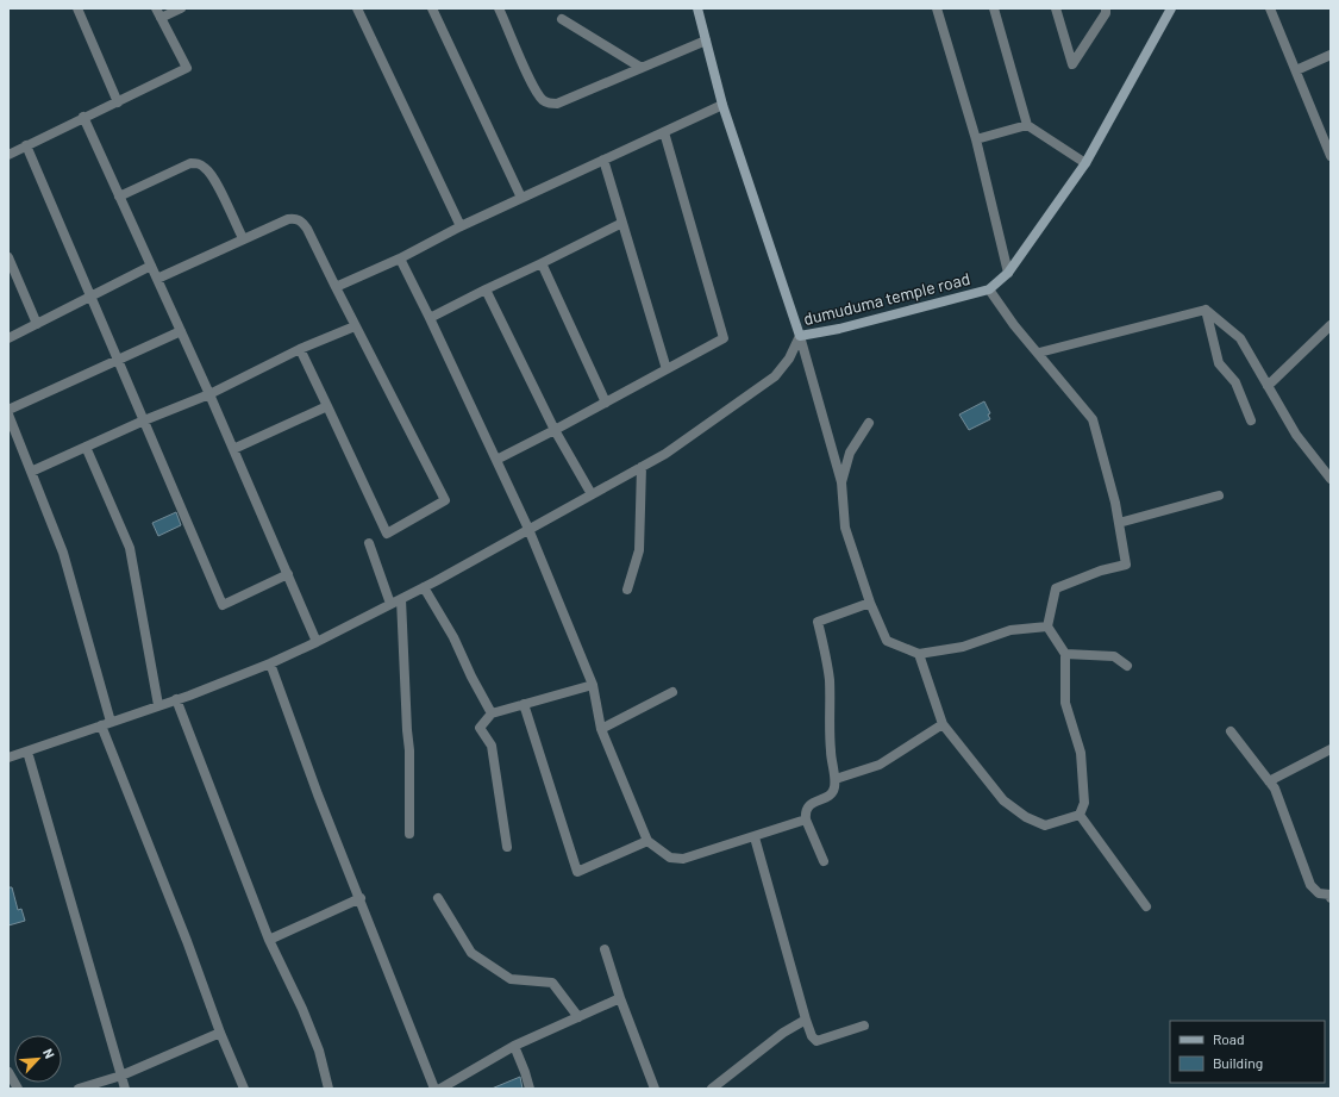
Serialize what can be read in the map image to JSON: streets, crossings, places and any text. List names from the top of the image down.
{
  "streets": {
    "street": ["dumuduma temple road"]
  },
  "legend": ["Road", "Building"],
  "north": "top right"
}
